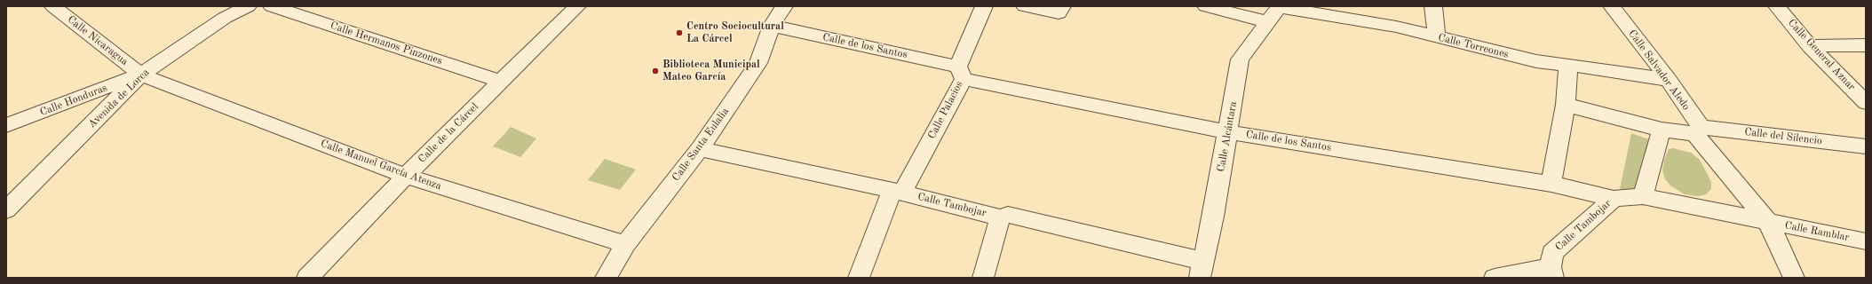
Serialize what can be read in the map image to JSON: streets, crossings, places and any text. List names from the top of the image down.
{
  "streets": {
    "street": [
      "Calle Nicaragua",
      "Calle Hermanos Pinzones",
      "Calle de los Santos",
      "Calle Torreones",
      "Calle General Aznar",
      "Calle Salvador Aledo",
      "Avenida de Lorca",
      "Calle Honduras",
      "Calle Palacios",
      "Calle de la Cárcel",
      "Calle Alcántara",
      "Calle del Silencio",
      "Calle Santa Eulalia",
      "Calle Manuel García Atenza",
      "Calle Tambojar",
      "Calle Ramblar"
    ]
  },
  "crossings": [
    ["Calle Nicaragua", "Avenida de Lorca"],
    ["Calle Nicaragua", "Calle Honduras"],
    ["Calle Nicaragua", "Calle Manuel García Atenza"],
    ["Calle Hermanos Pinzones", "Calle de la Cárcel"],
    ["Calle de los Santos", "Calle Palacios"],
    ["Calle de los Santos", "Calle Alcántara"],
    ["Calle de los Santos", "Calle Santa Eulalia"],
    ["Calle de los Santos", "Calle Tambojar"],
    ["Calle Torreones", "Calle Salvador Aledo"],
    ["Calle Torreones", "Calle Alcántara"],
    ["Calle Salvador Aledo", "Calle del Silencio"],
    ["Calle Salvador Aledo", "Calle Tambojar"],
    ["Calle Salvador Aledo", "Calle Ramblar"],
    ["Avenida de Lorca", "Calle Honduras"],
    ["Avenida de Lorca", "Calle Manuel García Atenza"],
    ["Calle Honduras", "Calle Manuel García Atenza"],
    ["Calle Palacios", "Calle Tambojar"],
    ["Calle de la Cárcel", "Calle Manuel García Atenza"],
    ["Calle Alcántara", "Calle Tambojar"],
    ["Calle Santa Eulalia", "Calle Manuel García Atenza"],
    ["Calle Santa Eulalia", "Calle Tambojar"],
    ["Calle Tambojar", "Calle Ramblar"]
  ],
  "places": ["Centro Sociocultural La Cárcel", "Biblioteca Municipal Mateo García"]
}
